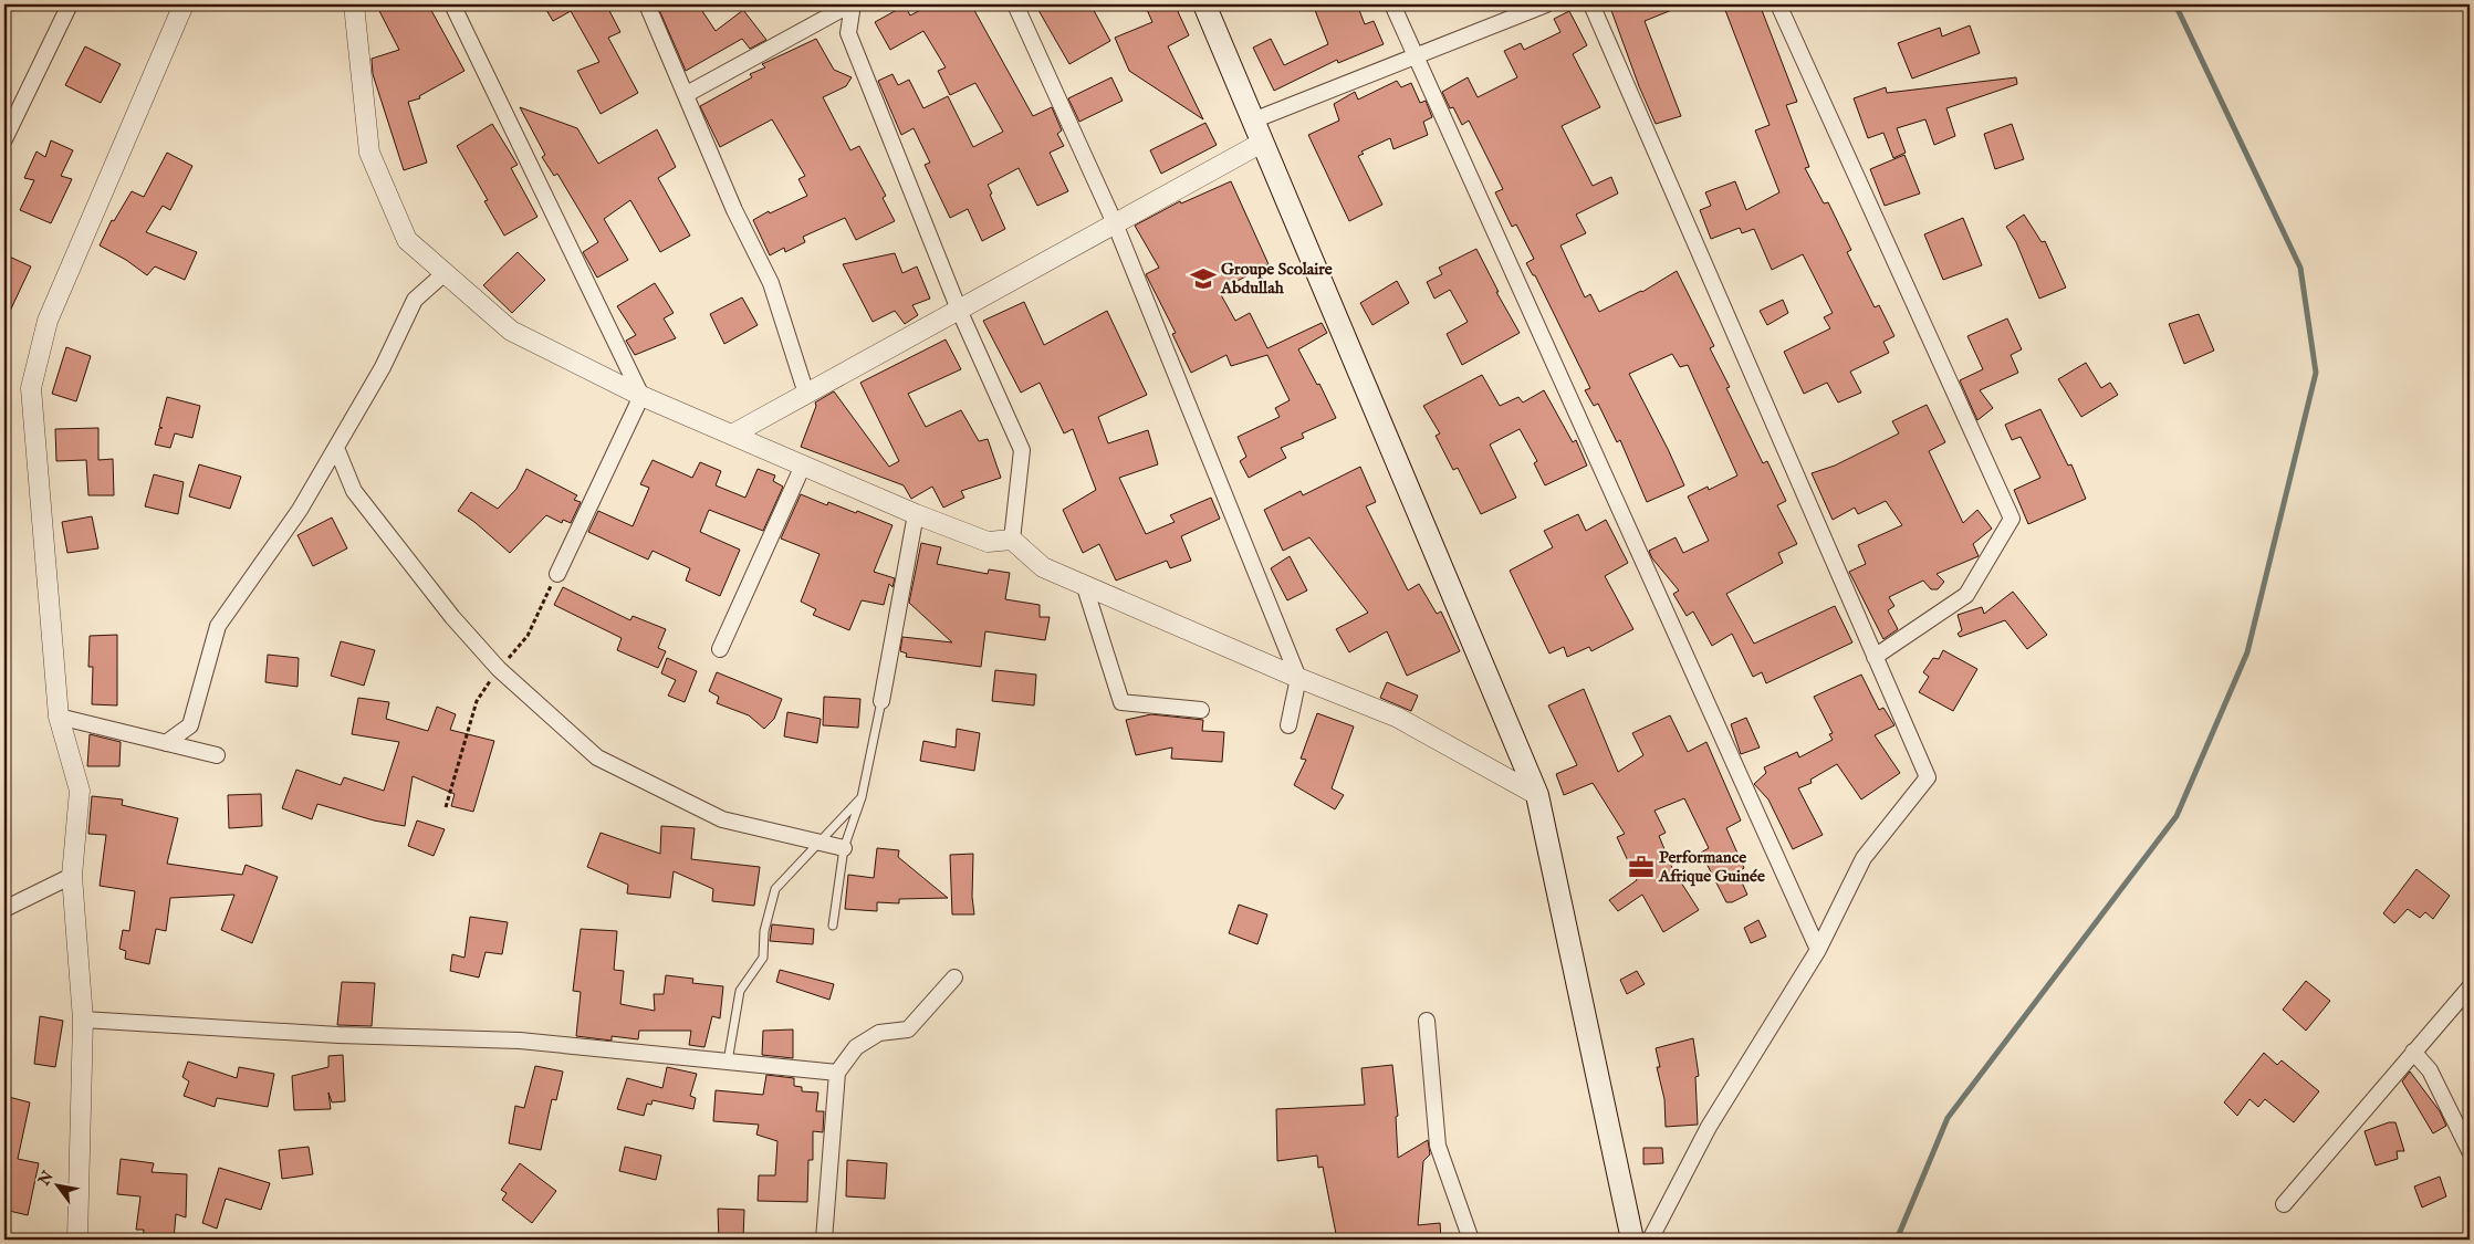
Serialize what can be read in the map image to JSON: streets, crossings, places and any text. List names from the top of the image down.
{
  "places": {
    "school or university": ["Groupe Scolaire Abdullah"],
    "office": ["Performance Afrique Guinée"]
  },
  "north": "top left"
}
